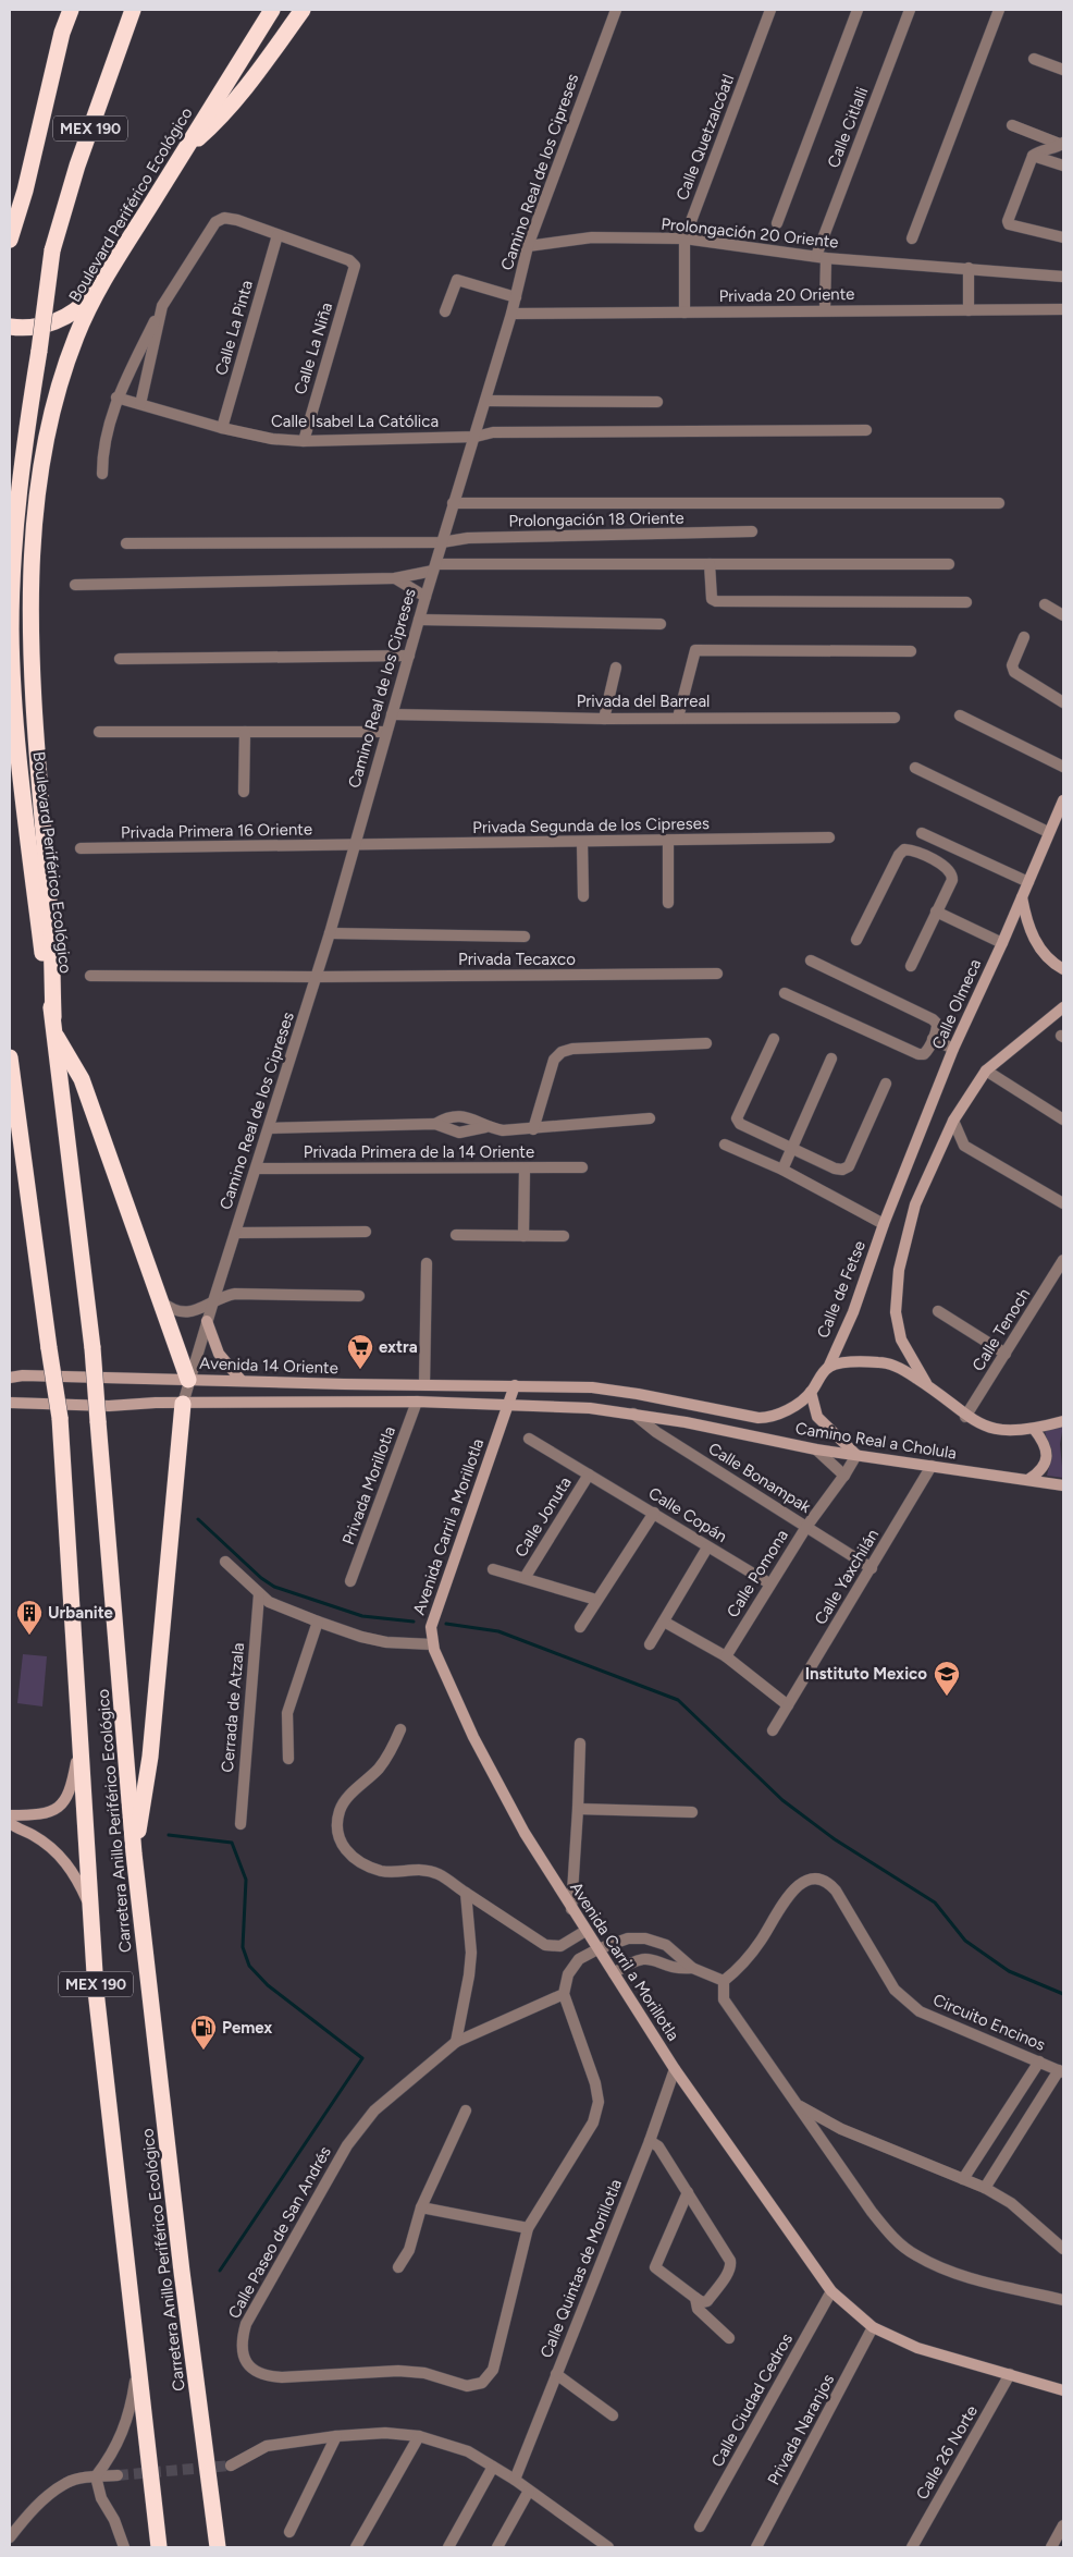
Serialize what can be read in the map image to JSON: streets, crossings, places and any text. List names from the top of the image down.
{
  "streets": {
    "highway": ["MEX 190", "Boulevard Periférico Ecológico", "Carretera Anillo Periférico Ecológico"],
    "street": [
      "Calle Citlalli",
      "Calle Quetzalcóatl",
      "Camino Real de los Cipreses",
      "Prolongación 20 Oriente",
      "Privada 20 Oriente",
      "Calle La Pinta",
      "Calle La Niña",
      "Calle Isabel La Católica",
      "Prolongación 18 Oriente",
      "Privada del Barreal",
      "Privada Segunda de los Cipreses",
      "Privada Primera 16 Oriente",
      "Privada Tecaxco",
      "Calle Olmeca",
      "Privada Primera de la 14 Oriente",
      "Calle de Fetse",
      "Calle Tenoch",
      "Avenida 14 Oriente",
      "Camino Real a Cholula",
      "Calle Bonampak",
      "Privada Morillotla",
      "Calle Copán",
      "Calle Jonuta",
      "Avenida Carril a Morillotla",
      "Calle Pomona",
      "Calle Yaxchilán",
      "Cerrada de Atzala",
      "Circuito Encinos",
      "Calle Paseo de San Andrés",
      "Calle Quintas de Morillotla",
      "Calle Ciudad Cedros",
      "Privada Naranjos",
      "Calle 26 Norte"
    ]
  },
  "crossings": [
    ["Calle Citlalli", "Prolongación 20 Oriente"],
    ["Calle Citlalli", "Privada 20 Oriente"],
    ["Calle Quetzalcóatl", "Prolongación 20 Oriente"],
    ["Calle Quetzalcóatl", "Privada 20 Oriente"],
    ["Camino Real de los Cipreses", "Prolongación 20 Oriente"],
    ["Camino Real de los Cipreses", "Privada 20 Oriente"],
    ["Camino Real de los Cipreses", "Calle Isabel La Católica"],
    ["Camino Real de los Cipreses", "Prolongación 18 Oriente"],
    ["Camino Real de los Cipreses", "Privada del Barreal"],
    ["Camino Real de los Cipreses", "Privada Segunda de los Cipreses"],
    ["Camino Real de los Cipreses", "Privada Primera 16 Oriente"],
    ["Camino Real de los Cipreses", "Privada Tecaxco"],
    ["Camino Real de los Cipreses", "Privada Primera de la 14 Oriente"],
    ["Camino Real de los Cipreses", "Avenida 14 Oriente"],
    ["Boulevard Periférico Ecológico", "Carretera Anillo Periférico Ecológico"],
    ["Calle La Pinta", "Calle La Niña"],
    ["Calle La Pinta", "Calle Isabel La Católica"],
    ["Calle La Niña", "Calle Isabel La Católica"],
    ["Privada Segunda de los Cipreses", "Privada Primera 16 Oriente"],
    ["Calle Olmeca", "Calle de Fetse"],
    ["Calle de Fetse", "Avenida 14 Oriente"],
    ["Avenida 14 Oriente", "Camino Real a Cholula"],
    ["Avenida 14 Oriente", "Calle Bonampak"],
    ["Avenida 14 Oriente", "Privada Morillotla"],
    ["Avenida 14 Oriente", "Avenida Carril a Morillotla"],
    ["Camino Real a Cholula", "Calle Pomona"],
    ["Camino Real a Cholula", "Calle Yaxchilán"],
    ["Calle Bonampak", "Calle Pomona"],
    ["Calle Bonampak", "Calle Yaxchilán"],
    ["Calle Copán", "Calle Jonuta"],
    ["Calle Copán", "Calle Pomona"],
    ["Avenida Carril a Morillotla", "Calle Quintas de Morillotla"],
    ["Avenida Carril a Morillotla", "Calle Ciudad Cedros"],
    ["Avenida Carril a Morillotla", "Privada Naranjos"],
    ["Avenida Carril a Morillotla", "Calle 26 Norte"]
  ],
  "places": {
    "supermarket": ["extra"],
    "building": ["Urbanite"],
    "school or university": ["Instituto Mexico"],
    "fuel station": ["Pemex"]
  }
}
